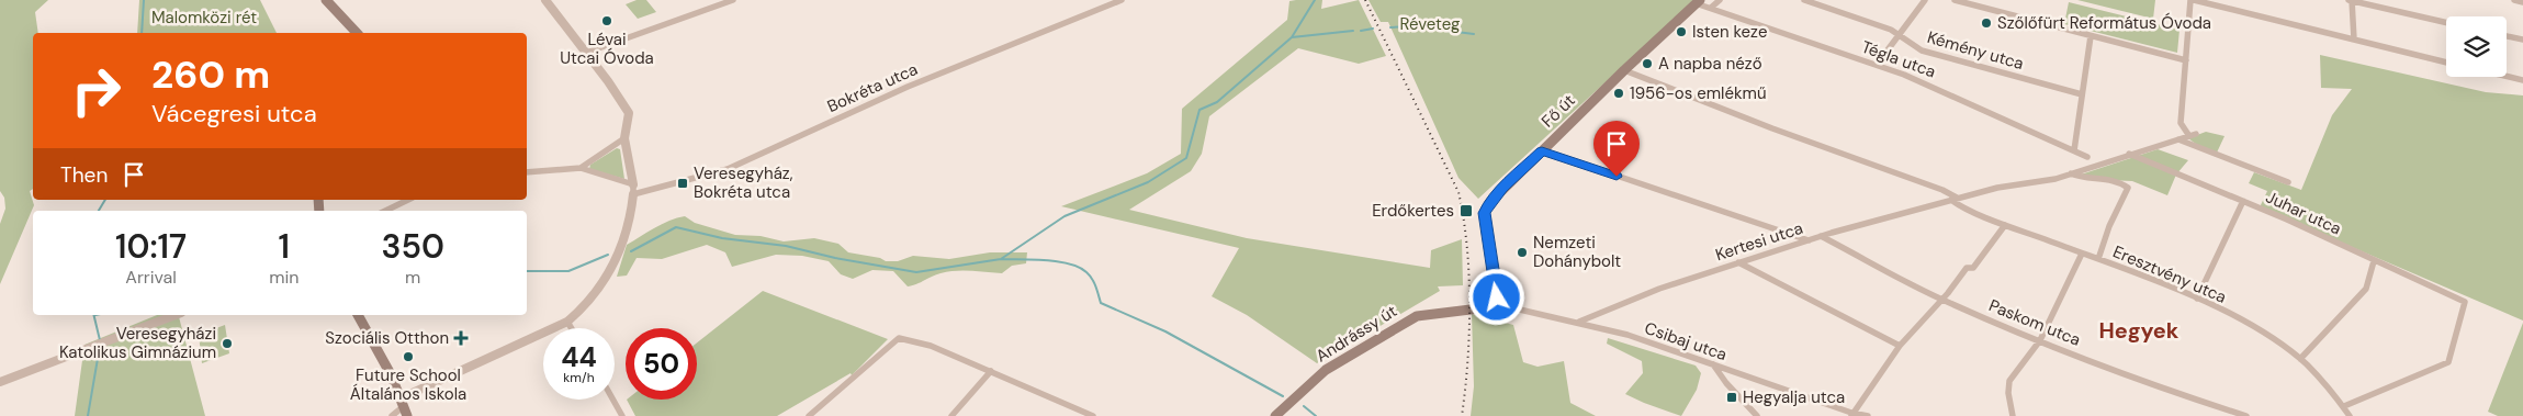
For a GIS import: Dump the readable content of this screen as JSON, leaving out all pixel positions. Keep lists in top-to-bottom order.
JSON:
{
  "streets": {
    "main road": ["Fő út", "Andrássy út"],
    "street": [
      "Kémény utca",
      "Tégla utca",
      "Bokréta utca",
      "Juhar utca",
      "Kertesi utca",
      "Eresztvény utca",
      "Paskom utca",
      "Csibaj utca"
    ]
  },
  "crossings": [
    ["Tégla utca", "Fő út"],
    ["Fő út", "Andrássy út"],
    ["Fő út", "Csibaj utca"],
    ["Juhar utca", "Kertesi utca"],
    ["Juhar utca", "Eresztvény utca"],
    ["Kertesi utca", "Eresztvény utca"],
    ["Kertesi utca", "Paskom utca"],
    ["Kertesi utca", "Csibaj utca"],
    ["Andrássy út", "Csibaj utca"]
  ],
  "districts": ["Hegyek"],
  "parks": ["Malomközi rét", "Réveteg"],
  "places": {
    "other": [
      "Lévai Utcai Óvoda",
      "Szőlőfürt Református Óvoda",
      "Isten keze",
      "A napba néző",
      "1956-os emlékmű",
      "Nemzeti Dohánybolt",
      "Veresegyházi Katolikus Gimnázium",
      "Future School Általános Iskola"
    ],
    "transit": ["Veresegyház, Bokréta utca", "Erdőkertes", "Hegyalja utca"],
    "health": ["Szociális Otthon"]
  },
  "page": {
    "turn": ["260 m", "Vácegresi utca"],
    "then": "Then",
    "eta": [
      "10:17",
      "Arrival",
      "1",
      "min",
      "350",
      "m"
    ],
    "speed": "44 km/h",
    "limit": "50"
  }
}
